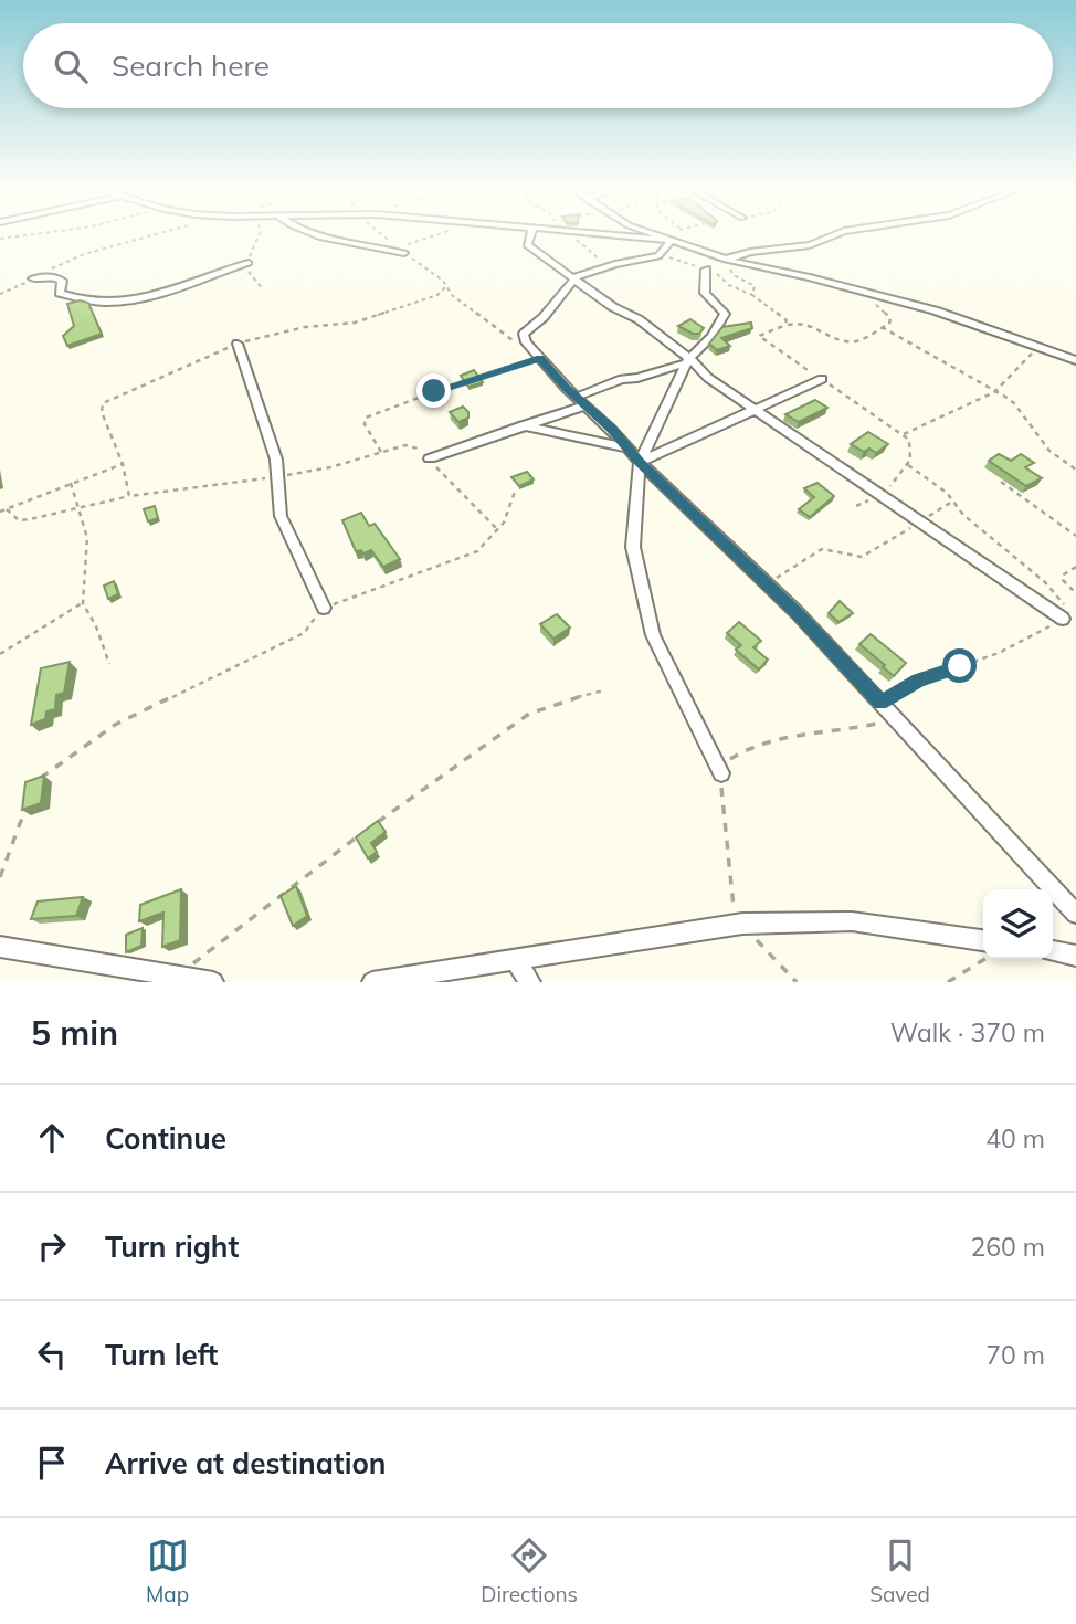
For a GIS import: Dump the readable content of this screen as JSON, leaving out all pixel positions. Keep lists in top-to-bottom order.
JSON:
{
  "page": {
    "search": "Search here",
    "heading": ["5 min", "Walk · 370 m"],
    "list": [
      ["Continue", "40 m"],
      ["Turn right", "260 m"],
      ["Turn left", "70 m"],
      "Arrive at destination"
    ],
    "nav": ["Map", "Directions", "Saved"]
  }
}
